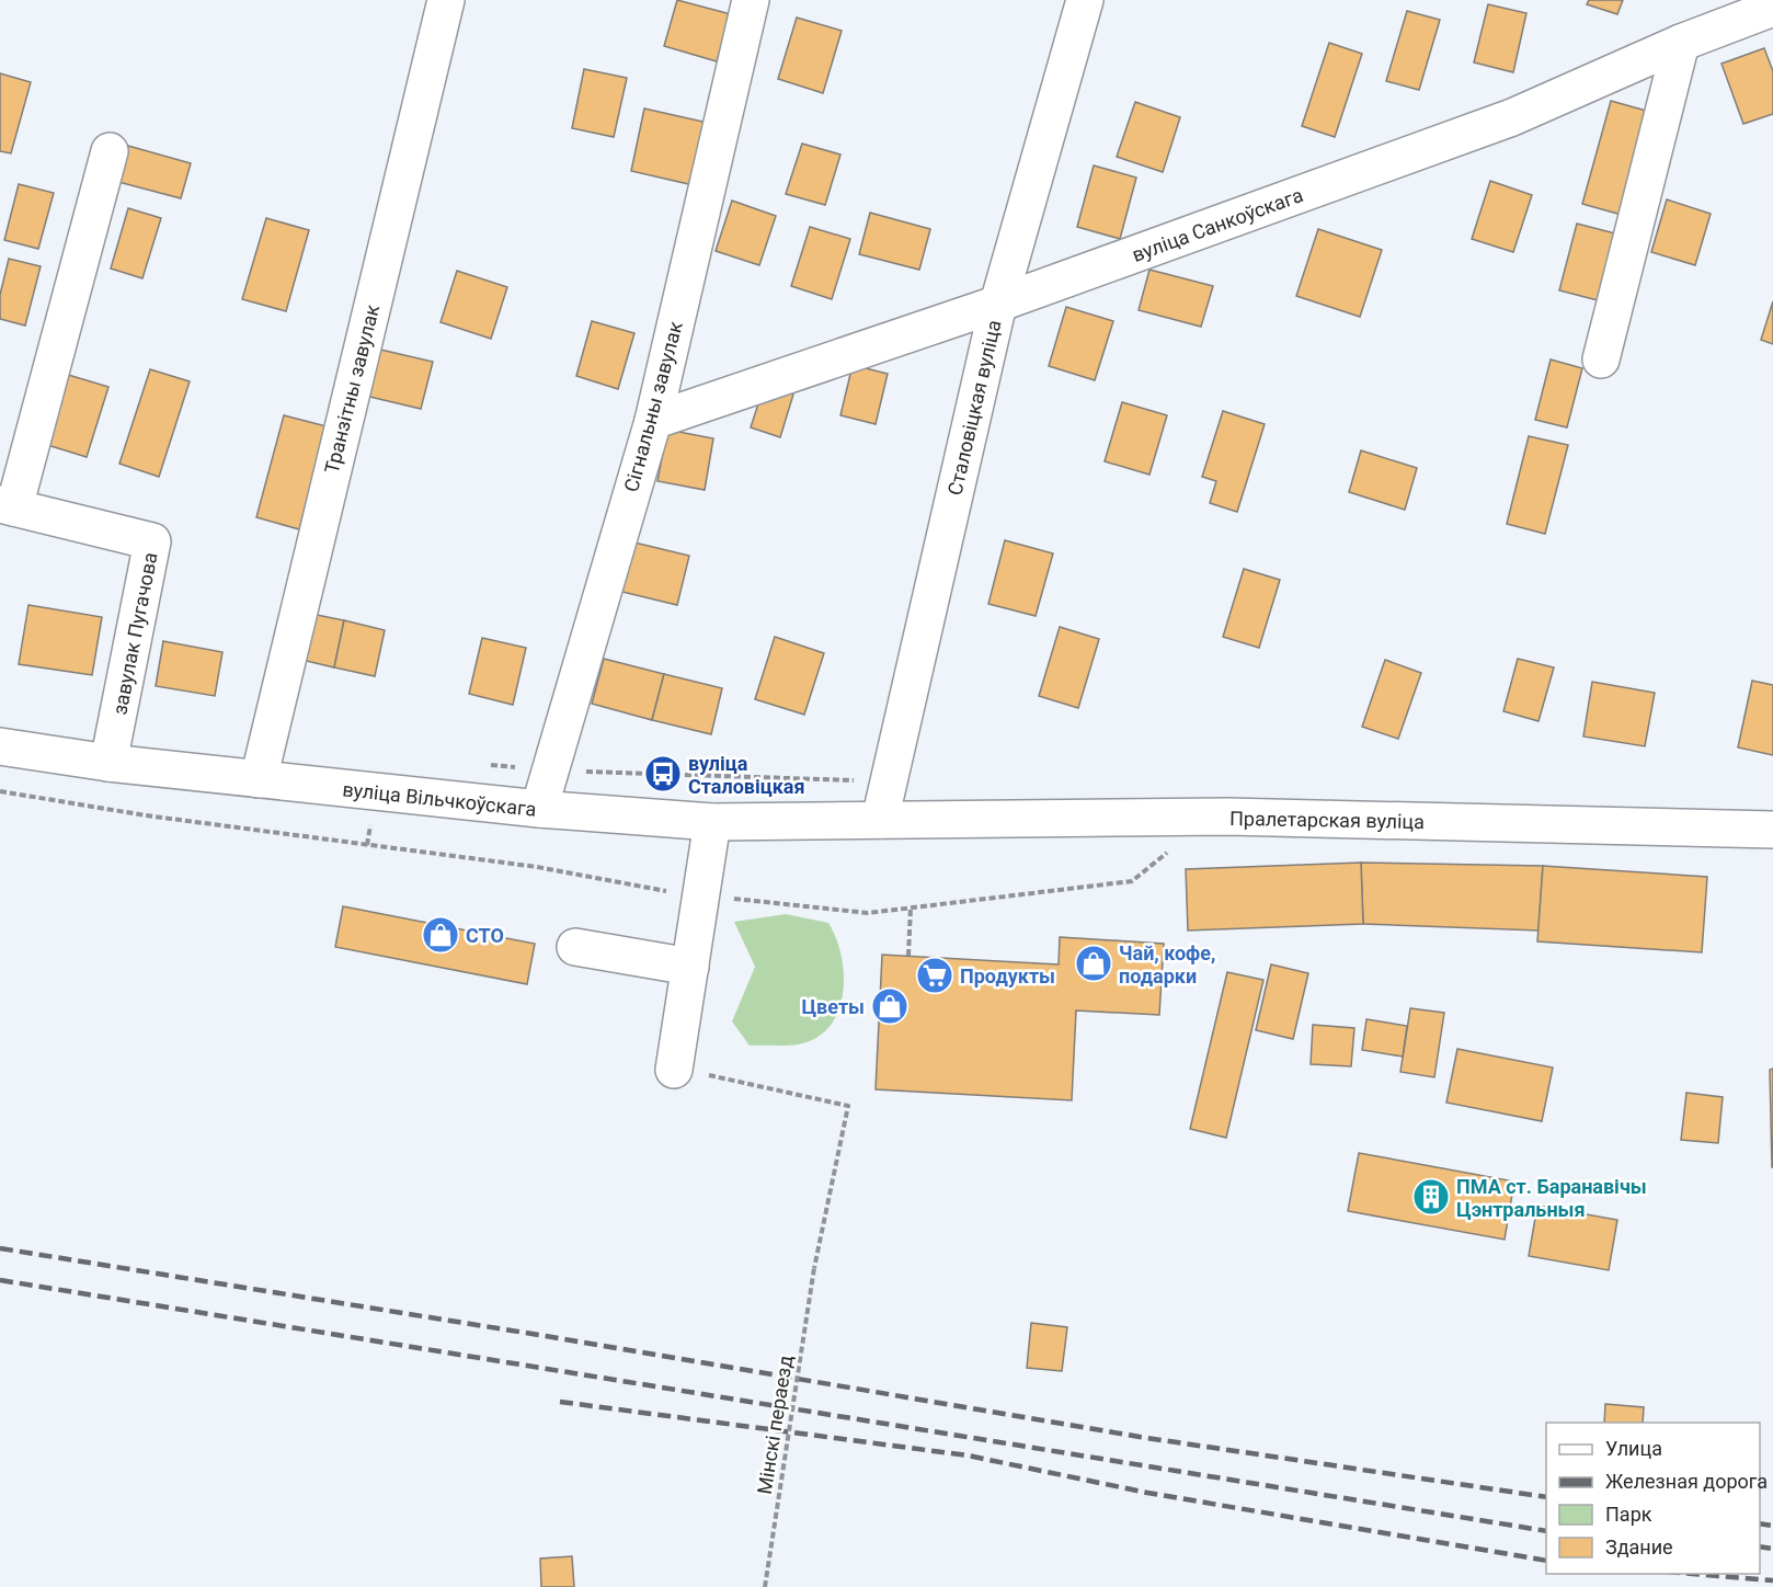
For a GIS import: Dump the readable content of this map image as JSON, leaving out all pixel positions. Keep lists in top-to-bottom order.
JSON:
{
  "streets": {
    "street": [
      "вуліца Санкоўскага",
      "Транзітны завулак",
      "Сігнальны завулак",
      "Сталовіцкая вуліца",
      "завулак Пугачова",
      "вуліца Вільчкоўскага",
      "Пралетарская вуліца"
    ],
    "path": ["Мінскі пераезд"]
  },
  "crossings": [
    ["вуліца Санкоўскага", "Сігнальны завулак"],
    ["вуліца Санкоўскага", "Сталовіцкая вуліца"],
    ["Транзітны завулак", "вуліца Вільчкоўскага"],
    ["Сігнальны завулак", "вуліца Вільчкоўскага"],
    ["Сталовіцкая вуліца", "вуліца Вільчкоўскага"],
    ["Сталовіцкая вуліца", "Пралетарская вуліца"],
    ["завулак Пугачова", "вуліца Вільчкоўскага"],
    ["вуліца Вільчкоўскага", "Пралетарская вуліца"]
  ],
  "places": {
    "bus stop": ["вуліца Сталовіцкая"],
    "shop": ["СТО", "Чай, кофе, подарки", "Цветы"],
    "supermarket": ["Продукты"],
    "building": ["ПМА ст. Баранавічы Цэнтральныя"]
  },
  "legend": [
    "Улица",
    "Железная дорога",
    "Парк",
    "Здание"
  ]
}
